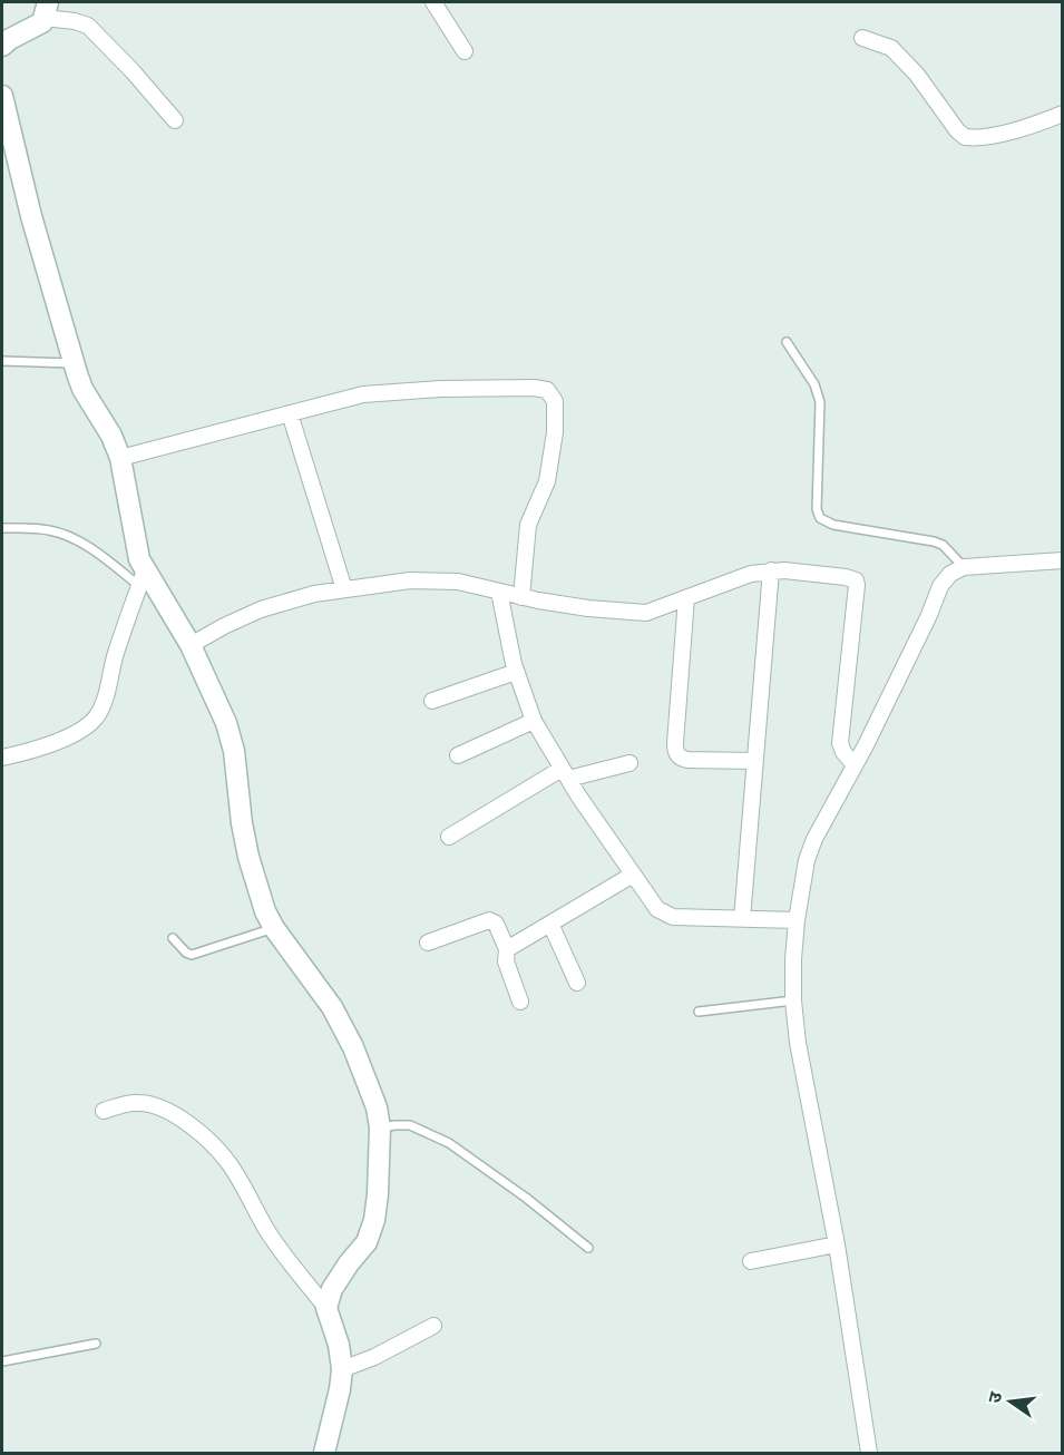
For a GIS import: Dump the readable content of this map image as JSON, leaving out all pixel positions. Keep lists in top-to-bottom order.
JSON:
{
  "north": "left"
}
